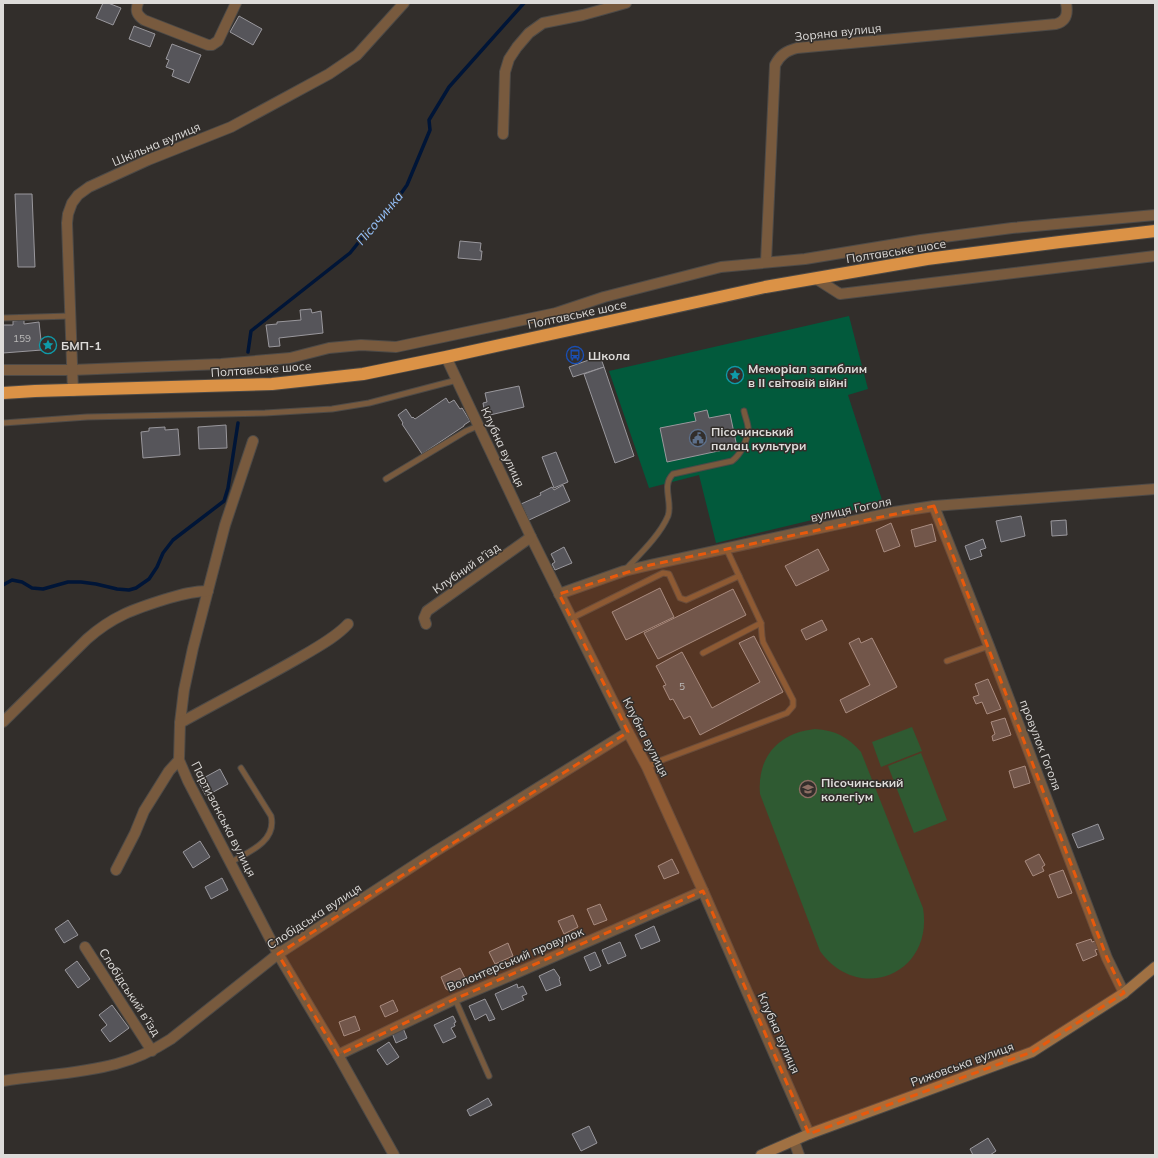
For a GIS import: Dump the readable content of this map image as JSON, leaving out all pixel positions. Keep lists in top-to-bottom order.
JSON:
{
  "streets": {
    "highway": ["Полтавське шосе"],
    "street": [
      "Зоряна вулиця",
      "Шкільна вулиця",
      "Клубна вулиця",
      "вулиця Гоголя",
      "Клубний в’їзд",
      "провулок Гоголя",
      "Партизанська вулиця",
      "Слобідська вулиця",
      "Волонтерський провулок",
      "Слобідський в’їзд",
      "Рижовська вулиця"
    ]
  },
  "crossings": [
    ["Шкільна вулиця", "Полтавське шосе"],
    ["Полтавське шосе", "Клубна вулиця"],
    ["Клубна вулиця", "вулиця Гоголя"],
    ["Клубна вулиця", "Клубний в’їзд"],
    ["Клубна вулиця", "Слобідська вулиця"],
    ["Клубна вулиця", "Волонтерський провулок"],
    ["Клубна вулиця", "Рижовська вулиця"],
    ["вулиця Гоголя", "провулок Гоголя"],
    ["провулок Гоголя", "Рижовська вулиця"],
    ["Партизанська вулиця", "Слобідська вулиця"],
    ["Партизанська вулиця", "Волонтерський провулок"],
    ["Слобідська вулиця", "Слобідський в’їзд"]
  ],
  "water": ["Пісочинка"],
  "places": {
    "place": ["БМП-1", "Меморіал загиблим в II світовій війні"],
    "bus stop": ["Школа"],
    "public building": ["Пісочинський палац культури"],
    "school or university": ["Пісочинський колегіум"]
  },
  "house_numbers": ["159", "5"]
}
